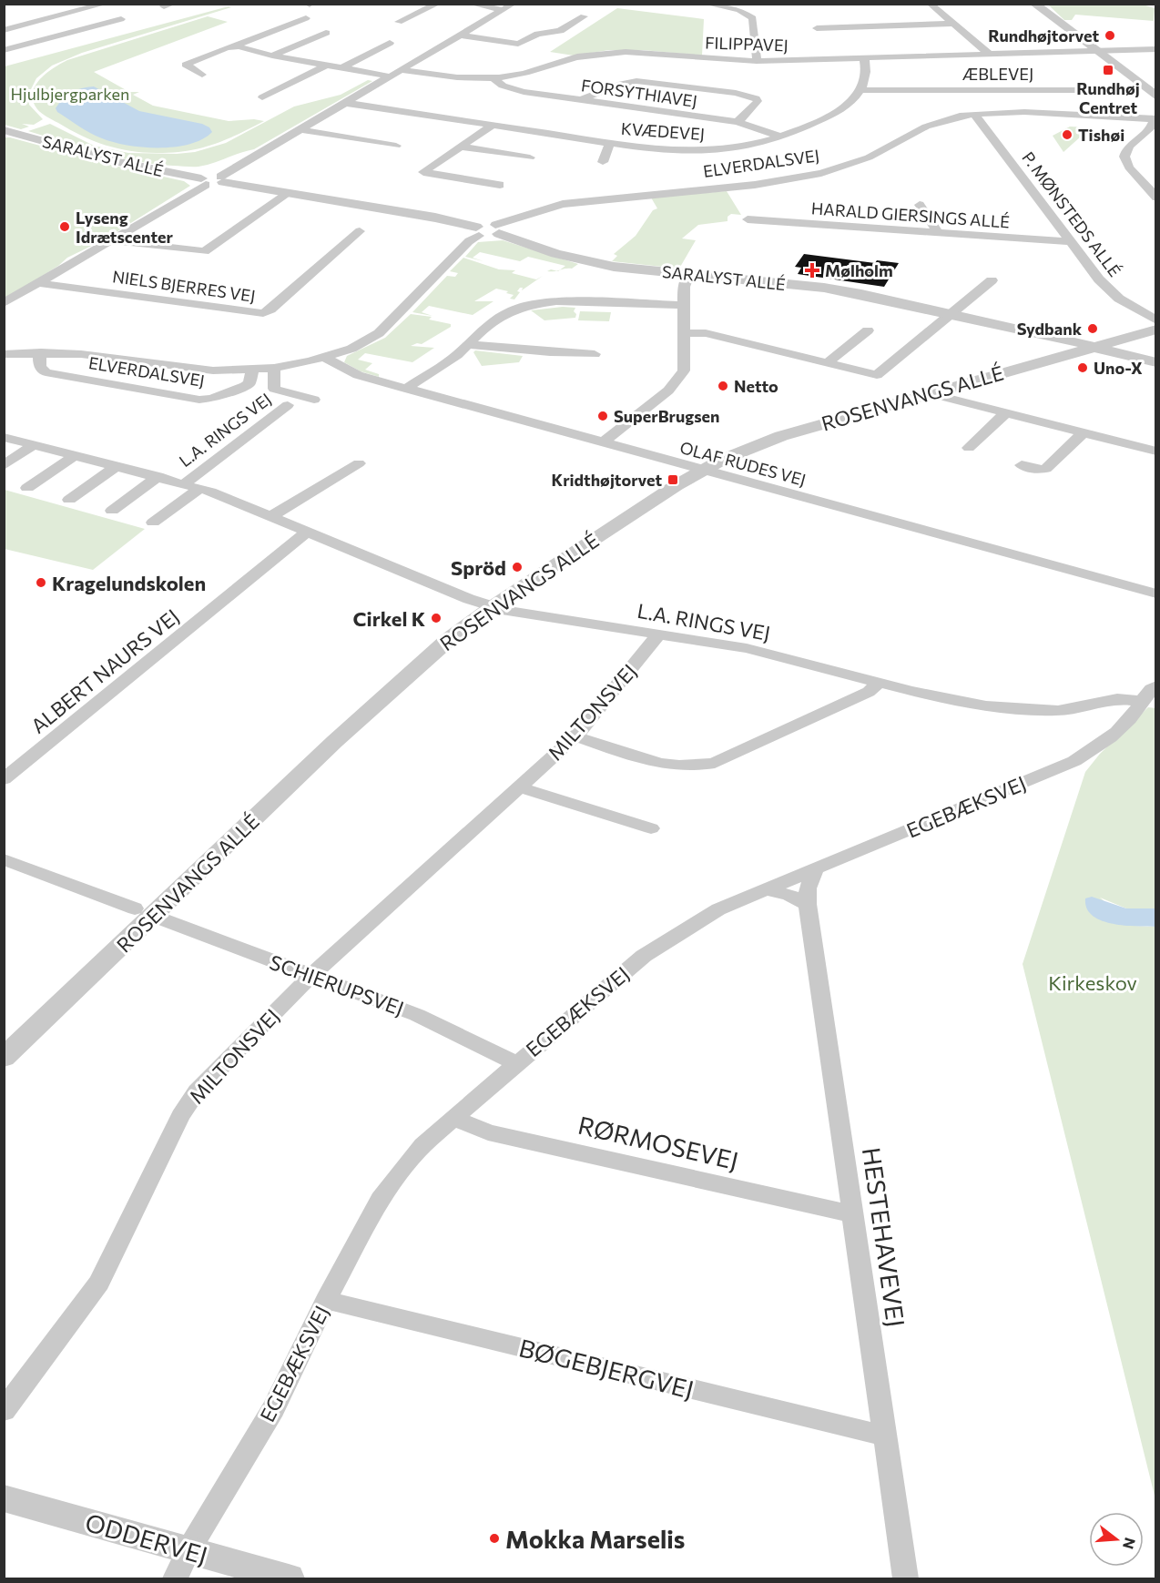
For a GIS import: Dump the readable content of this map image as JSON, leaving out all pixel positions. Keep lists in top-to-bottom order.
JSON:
{
  "streets": {
    "street": [
      "FILIPPAVEJ",
      "ÆBLEVEJ",
      "FORSYTHIAVEJ",
      "KVÆDEVEJ",
      "SARALYST ALLÉ",
      "ELVERDALSVEJ",
      "P. MØNSTEDS ALLÉ",
      "HARALD GIERSINGS ALLÉ",
      "NIELS BJERRES VEJ",
      "ROSENVANGS ALLÉ",
      "L.A. RINGS VEJ",
      "OLAF RUDES VEJ",
      "ALBERT NAURS VEJ",
      "MILTONSVEJ",
      "EGEBÆKSVEJ",
      "SCHIERUPSVEJ",
      "RØRMOSEVEJ",
      "HESTEHAVEVEJ",
      "BØGEBJERGVEJ",
      "ODDERVEJ"
    ]
  },
  "crossings": [
    ["FILIPPAVEJ", "FORSYTHIAVEJ"],
    ["ÆBLEVEJ", "KVÆDEVEJ"],
    ["FORSYTHIAVEJ", "KVÆDEVEJ"],
    ["SARALYST ALLÉ", "ELVERDALSVEJ"],
    ["SARALYST ALLÉ", "ROSENVANGS ALLÉ"],
    ["ELVERDALSVEJ", "P. MØNSTEDS ALLÉ"],
    ["ELVERDALSVEJ", "OLAF RUDES VEJ"],
    ["P. MØNSTEDS ALLÉ", "HARALD GIERSINGS ALLÉ"],
    ["ROSENVANGS ALLÉ", "L.A. RINGS VEJ"],
    ["ROSENVANGS ALLÉ", "OLAF RUDES VEJ"],
    ["ROSENVANGS ALLÉ", "SCHIERUPSVEJ"],
    ["L.A. RINGS VEJ", "ALBERT NAURS VEJ"],
    ["L.A. RINGS VEJ", "MILTONSVEJ"],
    ["L.A. RINGS VEJ", "EGEBÆKSVEJ"],
    ["MILTONSVEJ", "SCHIERUPSVEJ"],
    ["EGEBÆKSVEJ", "SCHIERUPSVEJ"],
    ["EGEBÆKSVEJ", "RØRMOSEVEJ"],
    ["EGEBÆKSVEJ", "HESTEHAVEVEJ"],
    ["EGEBÆKSVEJ", "BØGEBJERGVEJ"],
    ["EGEBÆKSVEJ", "ODDERVEJ"],
    ["RØRMOSEVEJ", "HESTEHAVEVEJ"],
    ["HESTEHAVEVEJ", "BØGEBJERGVEJ"]
  ],
  "parks": ["Hjulbjergparken", "Kirkeskov"],
  "places": {
    "other": [
      "Rundhøjtorvet",
      "Tishøi",
      "Lyseng Idrætscenter",
      "Sydbank",
      "Uno-X",
      "Netto",
      "SuperBrugsen",
      "Spröd",
      "Kragelundskolen",
      "Cirkel K",
      "Mokka Marselis"
    ],
    "transit": ["Rundhøj Centret", "Kridthøjtorvet"],
    "health": ["Mølholm"]
  },
  "north": "right"
}
